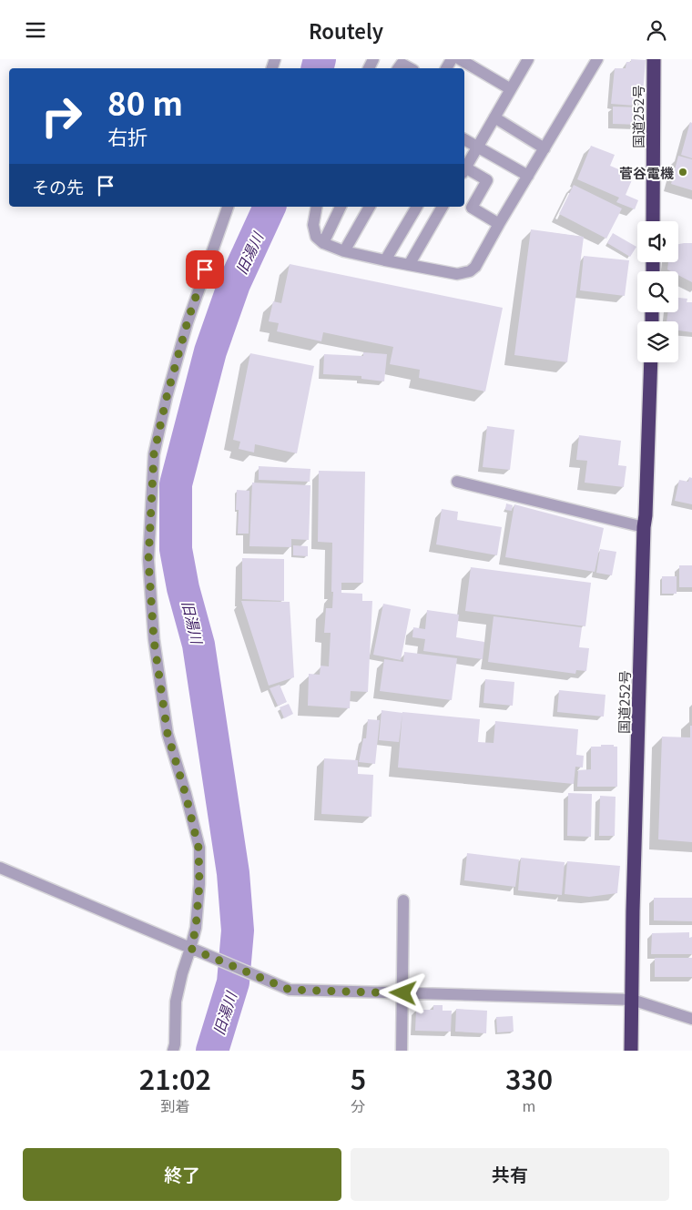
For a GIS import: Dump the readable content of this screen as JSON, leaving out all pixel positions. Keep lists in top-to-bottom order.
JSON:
{
  "streets": {
    "highway": ["国道252号"]
  },
  "water": ["旧湯川"],
  "places": ["菅谷電機"],
  "page": {
    "header": "Routely",
    "turn": ["80 m", "右折"],
    "then": "その先",
    "eta": [
      "21:02",
      "到着",
      "5",
      "分",
      "330",
      "m"
    ],
    "buttons": ["終了", "共有"]
  }
}
